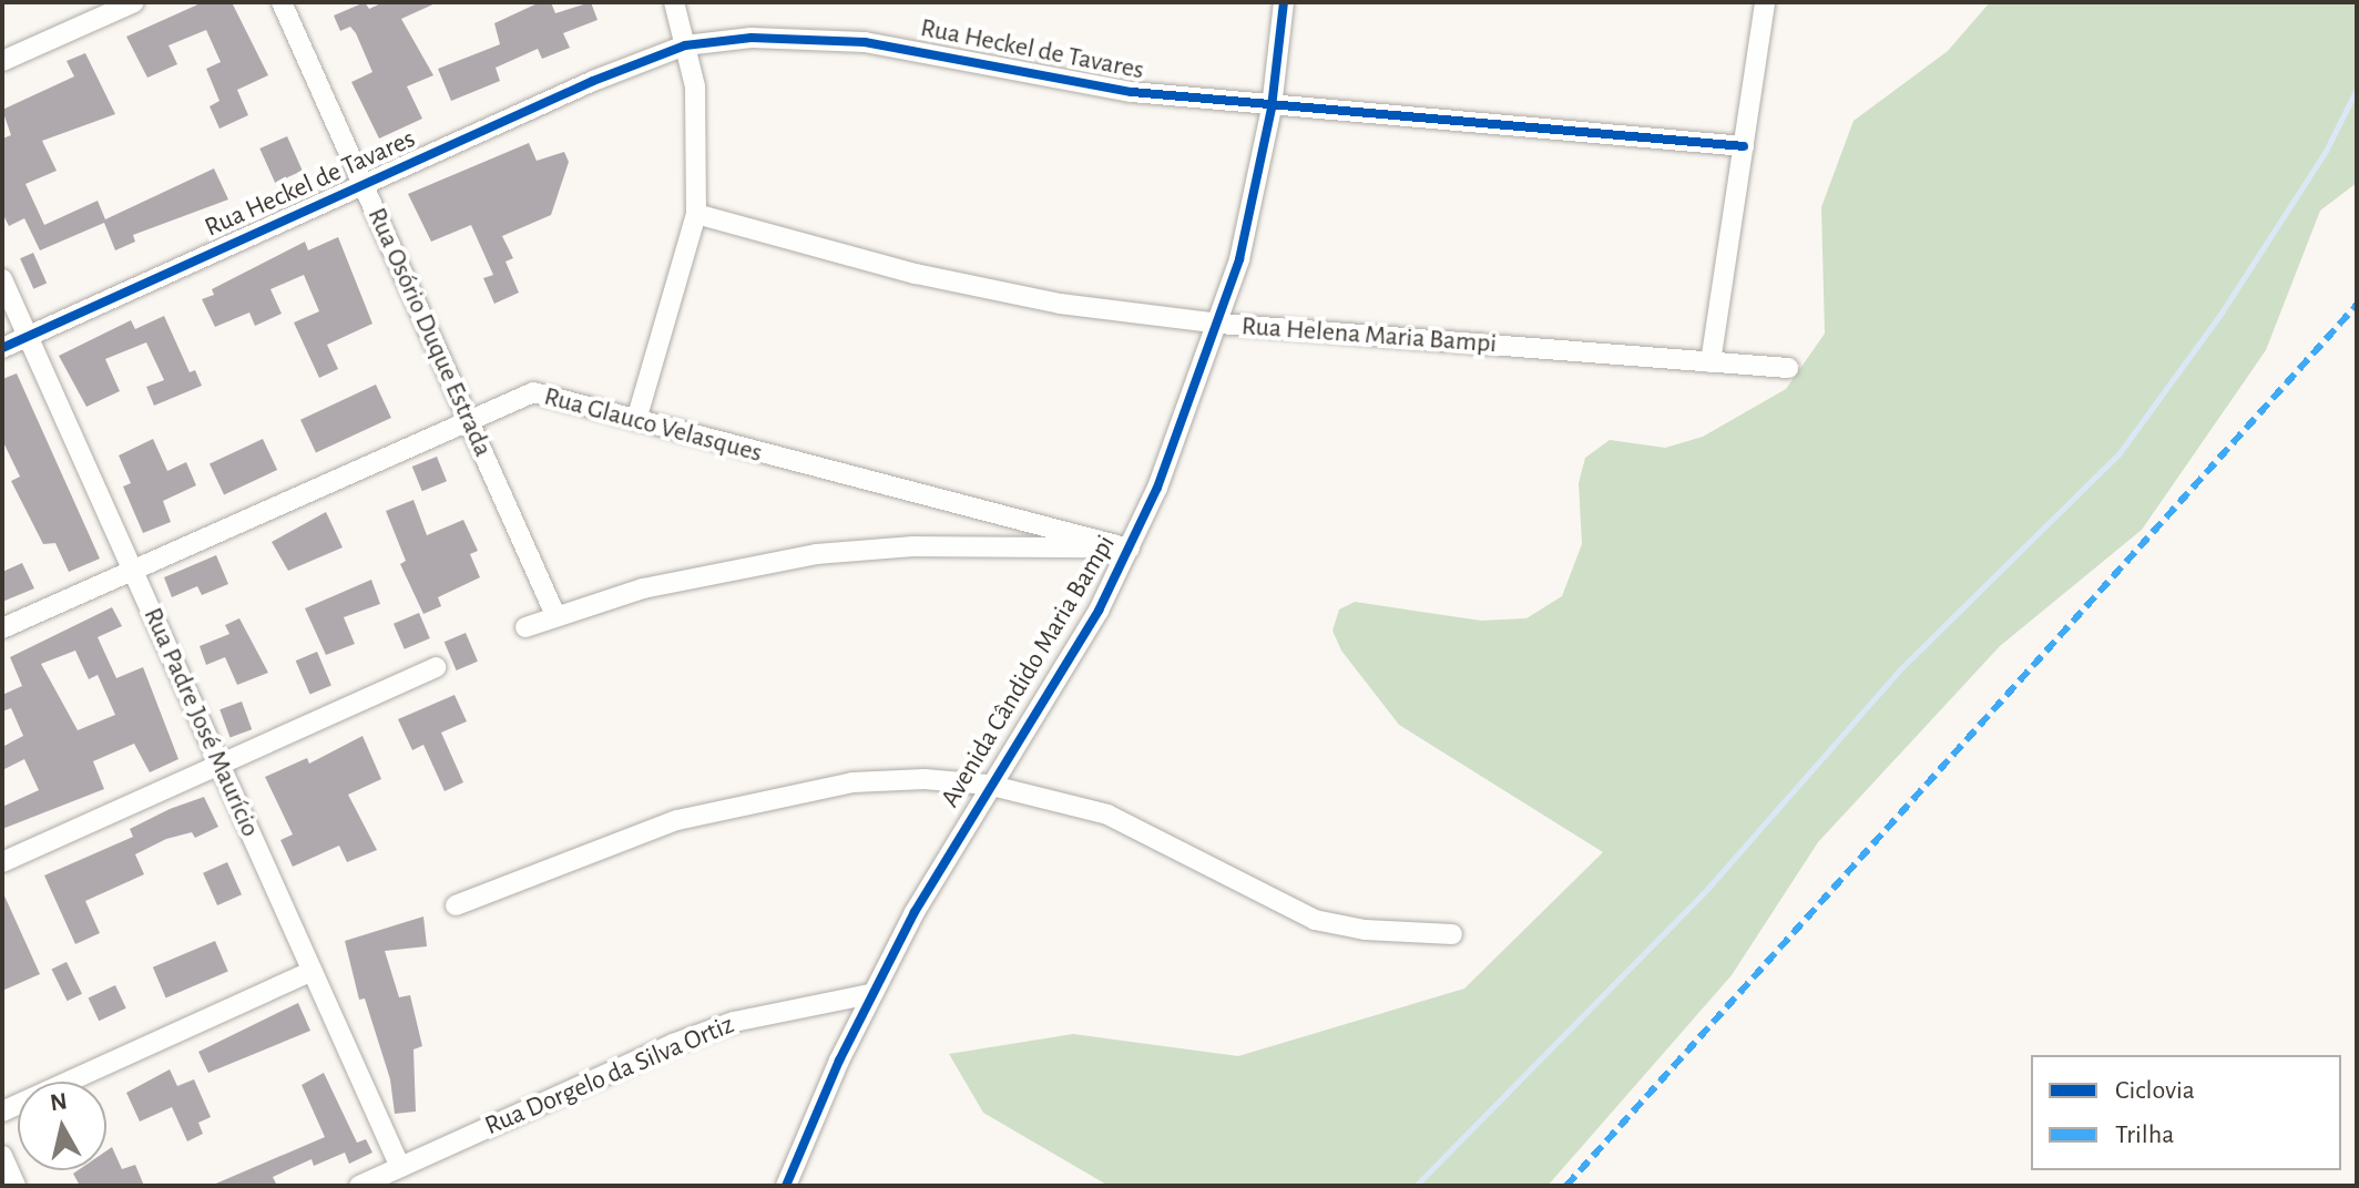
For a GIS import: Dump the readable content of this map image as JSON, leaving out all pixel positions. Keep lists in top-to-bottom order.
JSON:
{
  "streets": {
    "street": [
      "Rua Heckel de Tavares",
      "Rua Osório Duque Estrada",
      "Rua Helena Maria Bampi",
      "Rua Glauco Velasques",
      "Avenida Cândido Maria Bampi",
      "Rua Padre José Maurício",
      "Rua Dorgelo da Silva Ortiz"
    ]
  },
  "crossings": [
    ["Rua Heckel de Tavares", "Rua Osório Duque Estrada"],
    ["Rua Heckel de Tavares", "Avenida Cândido Maria Bampi"],
    ["Rua Heckel de Tavares", "Rua Padre José Maurício"],
    ["Rua Osório Duque Estrada", "Rua Glauco Velasques"],
    ["Rua Helena Maria Bampi", "Avenida Cândido Maria Bampi"],
    ["Rua Glauco Velasques", "Avenida Cândido Maria Bampi"],
    ["Rua Glauco Velasques", "Rua Padre José Maurício"],
    ["Avenida Cândido Maria Bampi", "Rua Dorgelo da Silva Ortiz"],
    ["Rua Padre José Maurício", "Rua Dorgelo da Silva Ortiz"]
  ],
  "legend": ["Ciclovia", "Trilha"],
  "north": "top"
}
